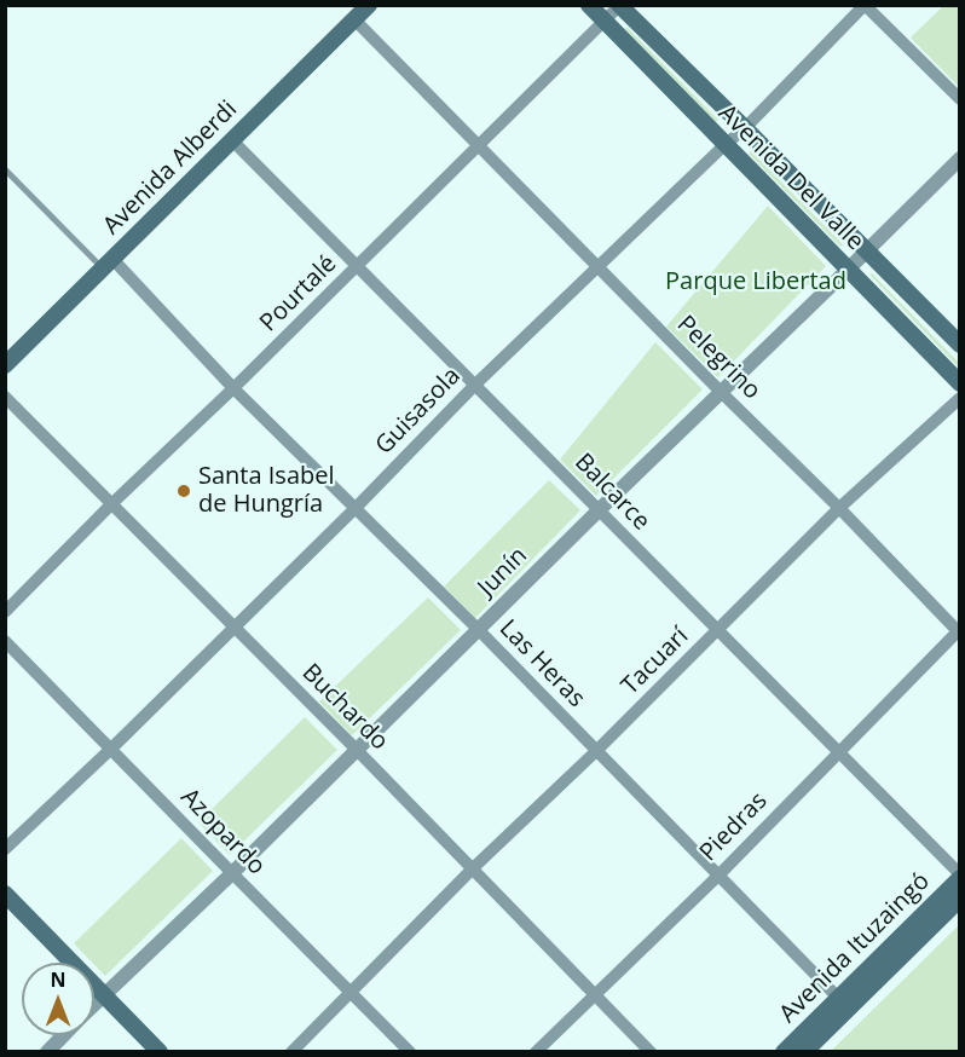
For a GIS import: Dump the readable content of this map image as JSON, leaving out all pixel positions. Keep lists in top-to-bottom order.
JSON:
{
  "streets": {
    "main road": ["Avenida Alberdi", "Avenida Del Valle", "Avenida Ituzaingó"],
    "street": [
      "Pourtalé",
      "Pelegrino",
      "Guisasola",
      "Balcarce",
      "Junín",
      "Tacuarí",
      "Las Heras",
      "Buchardo",
      "Piedras",
      "Azopardo"
    ]
  },
  "crossings": [
    ["Avenida Alberdi", "Pelegrino"],
    ["Avenida Alberdi", "Balcarce"],
    ["Avenida Alberdi", "Las Heras"],
    ["Avenida Del Valle", "Pourtalé"],
    ["Avenida Del Valle", "Guisasola"],
    ["Avenida Del Valle", "Junín"],
    ["Pourtalé", "Pelegrino"],
    ["Pourtalé", "Balcarce"],
    ["Pourtalé", "Las Heras"],
    ["Pourtalé", "Buchardo"],
    ["Pelegrino", "Guisasola"],
    ["Pelegrino", "Junín"],
    ["Pelegrino", "Tacuarí"],
    ["Pelegrino", "Piedras"],
    ["Guisasola", "Balcarce"],
    ["Guisasola", "Las Heras"],
    ["Guisasola", "Buchardo"],
    ["Guisasola", "Azopardo"],
    ["Balcarce", "Junín"],
    ["Balcarce", "Tacuarí"],
    ["Balcarce", "Piedras"],
    ["Balcarce", "Avenida Ituzaingó"],
    ["Junín", "Las Heras"],
    ["Junín", "Buchardo"],
    ["Junín", "Azopardo"],
    ["Tacuarí", "Las Heras"],
    ["Tacuarí", "Buchardo"],
    ["Tacuarí", "Azopardo"],
    ["Las Heras", "Piedras"],
    ["Las Heras", "Avenida Ituzaingó"],
    ["Buchardo", "Piedras"]
  ],
  "parks": ["Parque Libertad"],
  "places": ["Santa Isabel de Hungría"],
  "north": "top"
}
